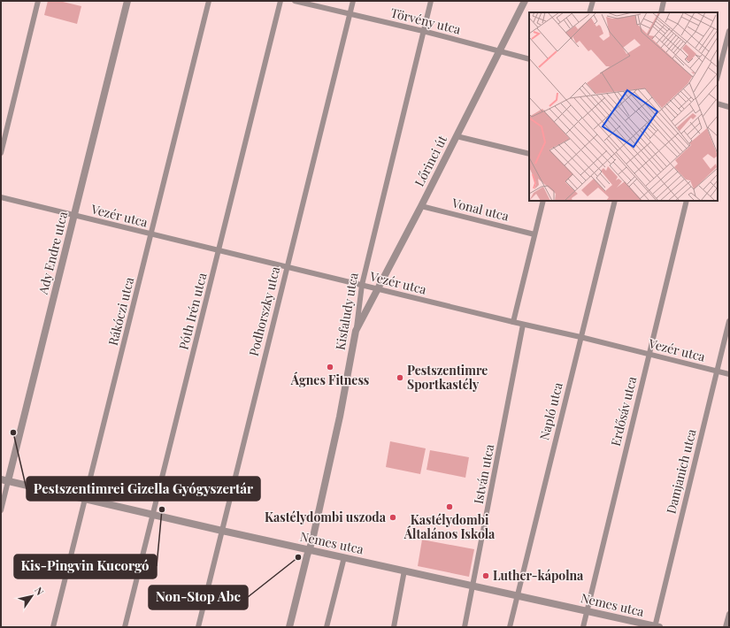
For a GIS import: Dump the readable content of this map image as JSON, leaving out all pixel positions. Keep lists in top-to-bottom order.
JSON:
{
  "streets": {
    "street": [
      "Törvény utca",
      "Lőrinci út",
      "Vonal utca",
      "Vezér utca",
      "Ady Endre utca",
      "Rákóczi utca",
      "Póth Irén utca",
      "Podhorszky utca",
      "Kisfaludy utca",
      "Napló utca",
      "Erdősáv utca",
      "Damjanich utca",
      "István utca",
      "Nemes utca"
    ]
  },
  "crossings": [
    ["Törvény utca", "Lőrinci út"],
    ["Törvény utca", "Podhorszky utca"],
    ["Törvény utca", "Kisfaludy utca"],
    ["Lőrinci út", "Vonal utca"],
    ["Lőrinci út", "Vezér utca"],
    ["Lőrinci út", "Kisfaludy utca"],
    ["Vezér utca", "Ady Endre utca"],
    ["Vezér utca", "Rákóczi utca"],
    ["Vezér utca", "Póth Irén utca"],
    ["Vezér utca", "Podhorszky utca"],
    ["Vezér utca", "Kisfaludy utca"],
    ["Vezér utca", "Napló utca"],
    ["Vezér utca", "Erdősáv utca"],
    ["Vezér utca", "Damjanich utca"],
    ["Vezér utca", "István utca"],
    ["Ady Endre utca", "Nemes utca"],
    ["Rákóczi utca", "Nemes utca"],
    ["Póth Irén utca", "Nemes utca"],
    ["Podhorszky utca", "Nemes utca"],
    ["Kisfaludy utca", "Nemes utca"],
    ["Napló utca", "Nemes utca"],
    ["Erdősáv utca", "Nemes utca"],
    ["Damjanich utca", "Nemes utca"],
    ["István utca", "Nemes utca"]
  ],
  "places": [
    "Ágnes Fitness",
    "Pestszentimre Sportkastély",
    "Pestszentimrei Gizella Gyógyszertár",
    "Kastélydombi Általános Iskola",
    "Kis-Pingvin Kucorgó",
    "Kastélydombi uszoda",
    "Non-Stop Abc",
    "Luther-kápolna"
  ],
  "north": "top right"
}
